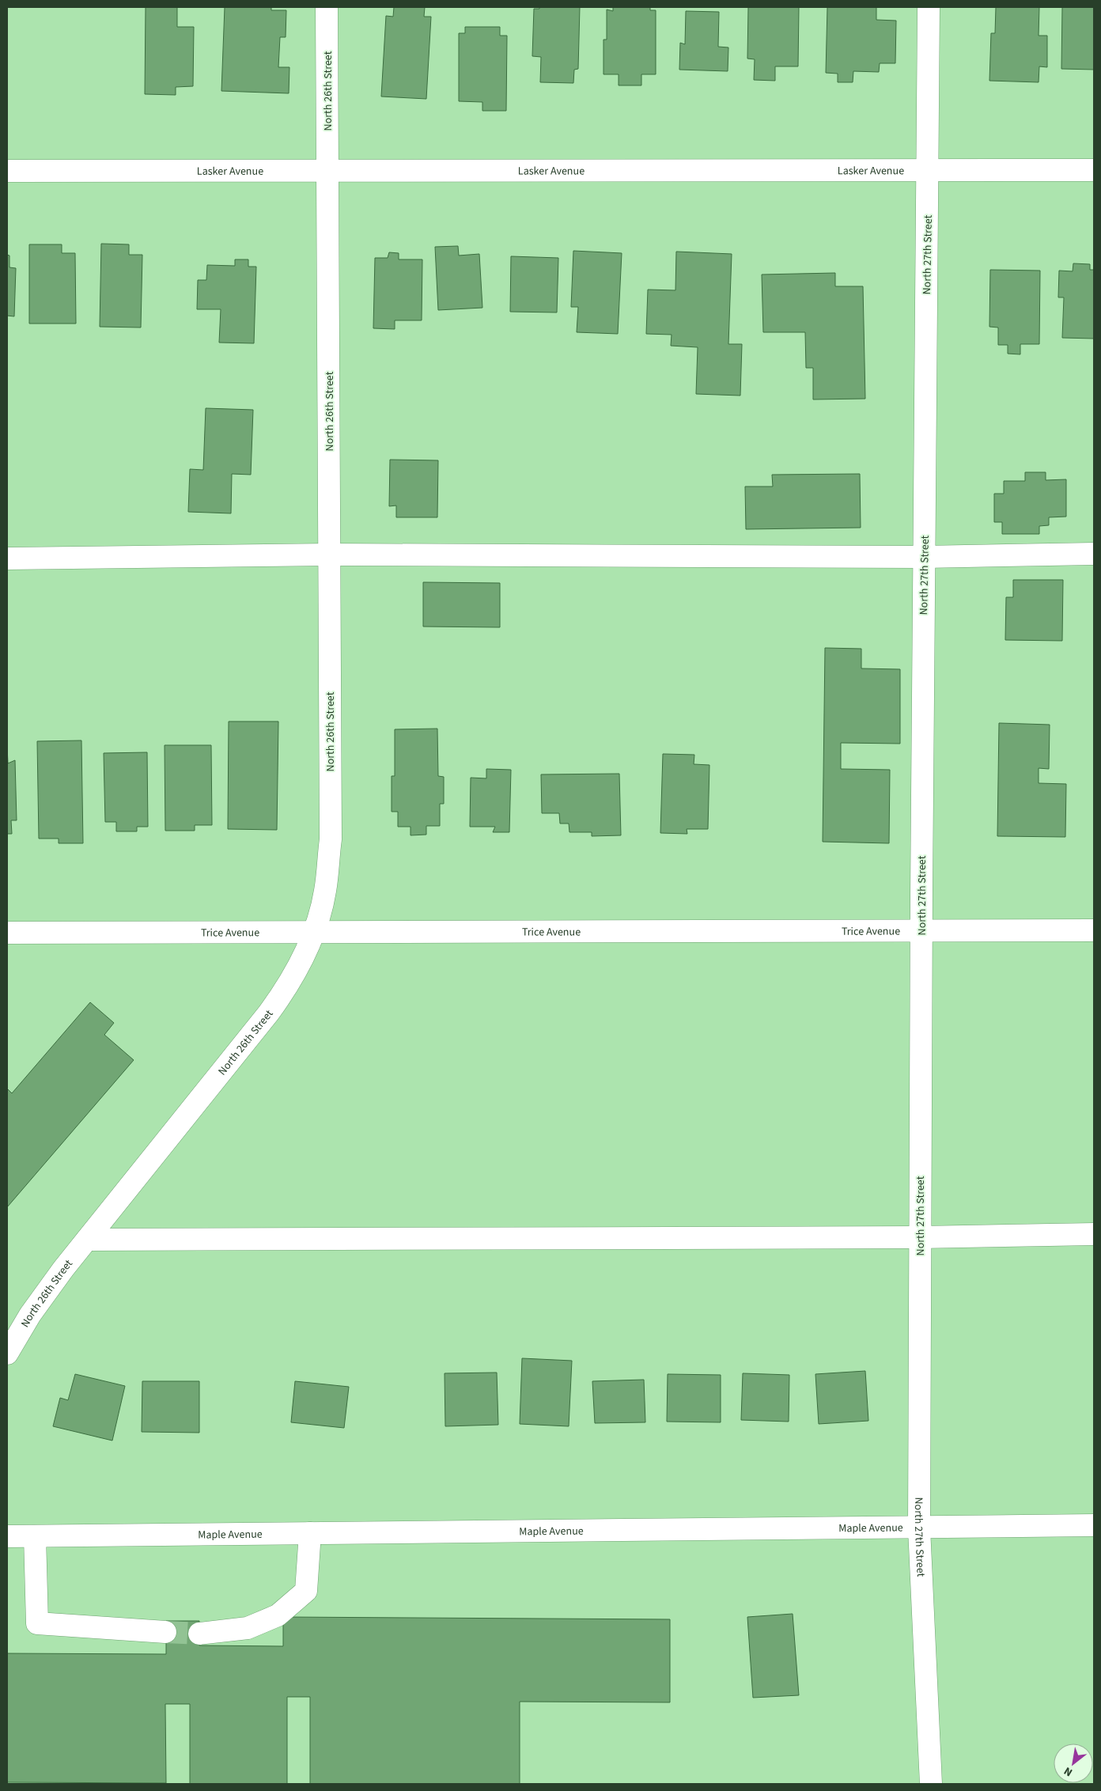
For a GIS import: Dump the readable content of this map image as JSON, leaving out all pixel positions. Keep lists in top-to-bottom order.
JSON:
{
  "streets": {
    "street": [
      "North 26th Street",
      "Lasker Avenue",
      "North 27th Street",
      "Trice Avenue",
      "Maple Avenue"
    ]
  },
  "crossings": [
    ["North 26th Street", "Lasker Avenue"],
    ["North 26th Street", "Trice Avenue"],
    ["Lasker Avenue", "North 27th Street"],
    ["North 27th Street", "Trice Avenue"],
    ["North 27th Street", "Maple Avenue"]
  ],
  "north": "bottom left"
}
